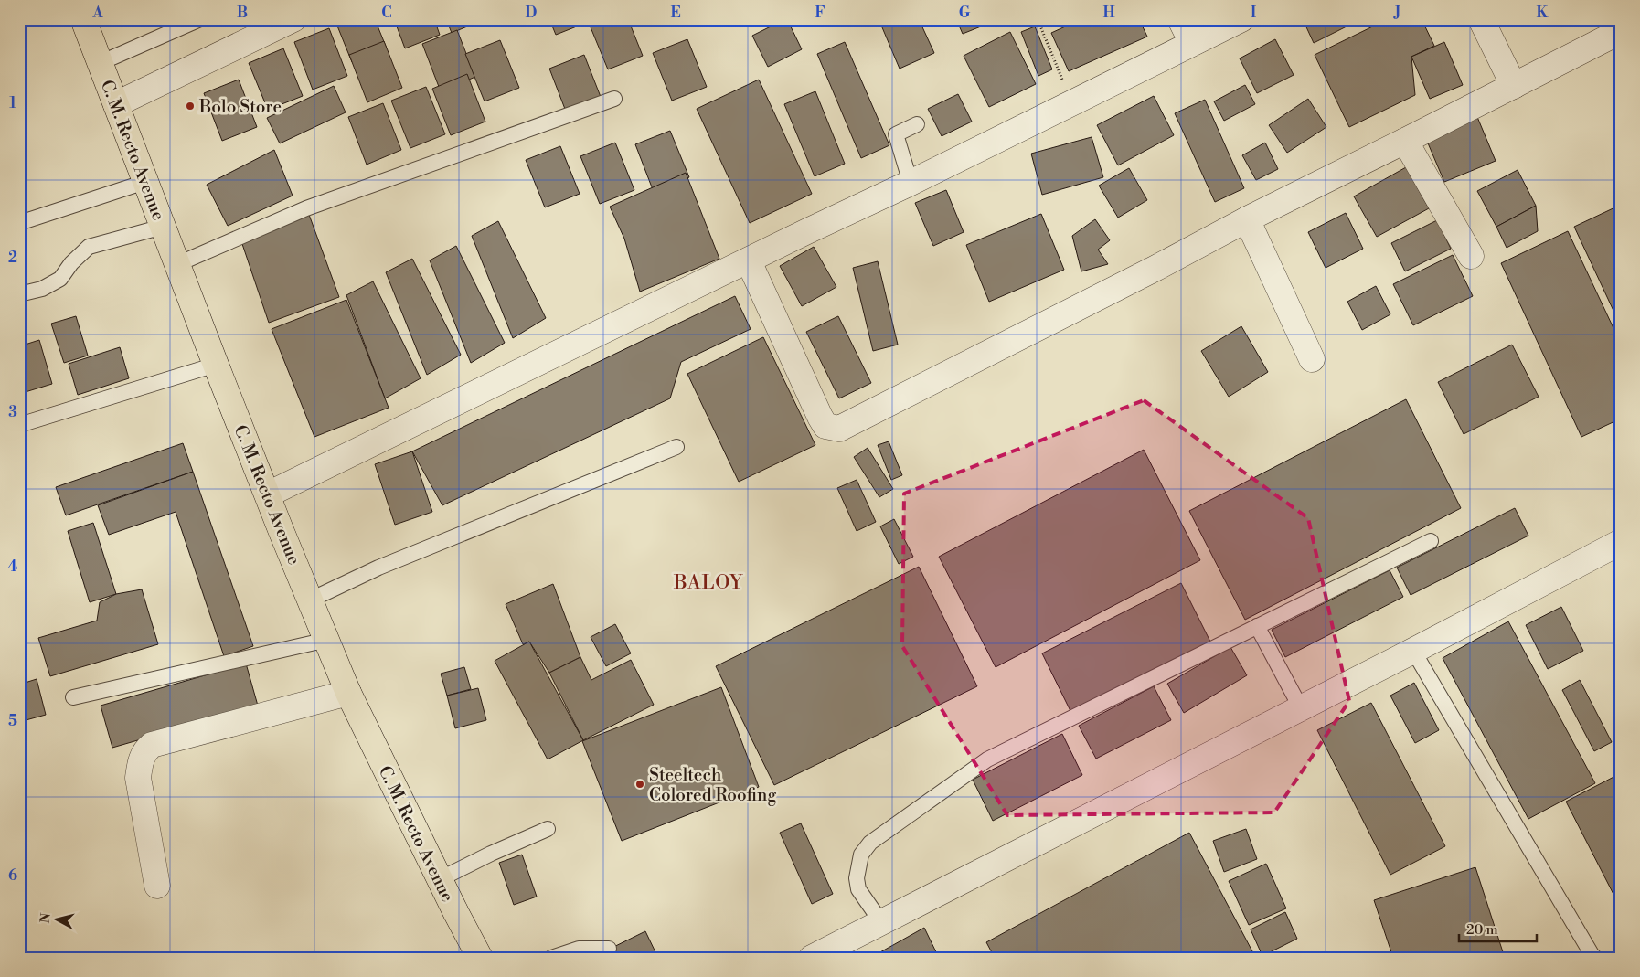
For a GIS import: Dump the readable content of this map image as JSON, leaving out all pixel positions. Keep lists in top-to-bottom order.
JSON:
{
  "streets": {
    "highway": ["C. M. Recto Avenue"]
  },
  "districts": ["BALOY"],
  "places": ["Bolo Store", "Steeltech Colored Roofing"],
  "scale_bar": "20 m",
  "north": "left",
  "grid": {
    "columns": [
      "A",
      "B",
      "C",
      "D",
      "E",
      "F",
      "G",
      "H",
      "I",
      "J",
      "K"
    ],
    "rows": [
      "1",
      "2",
      "3",
      "4",
      "5",
      "6"
    ]
  }
}
